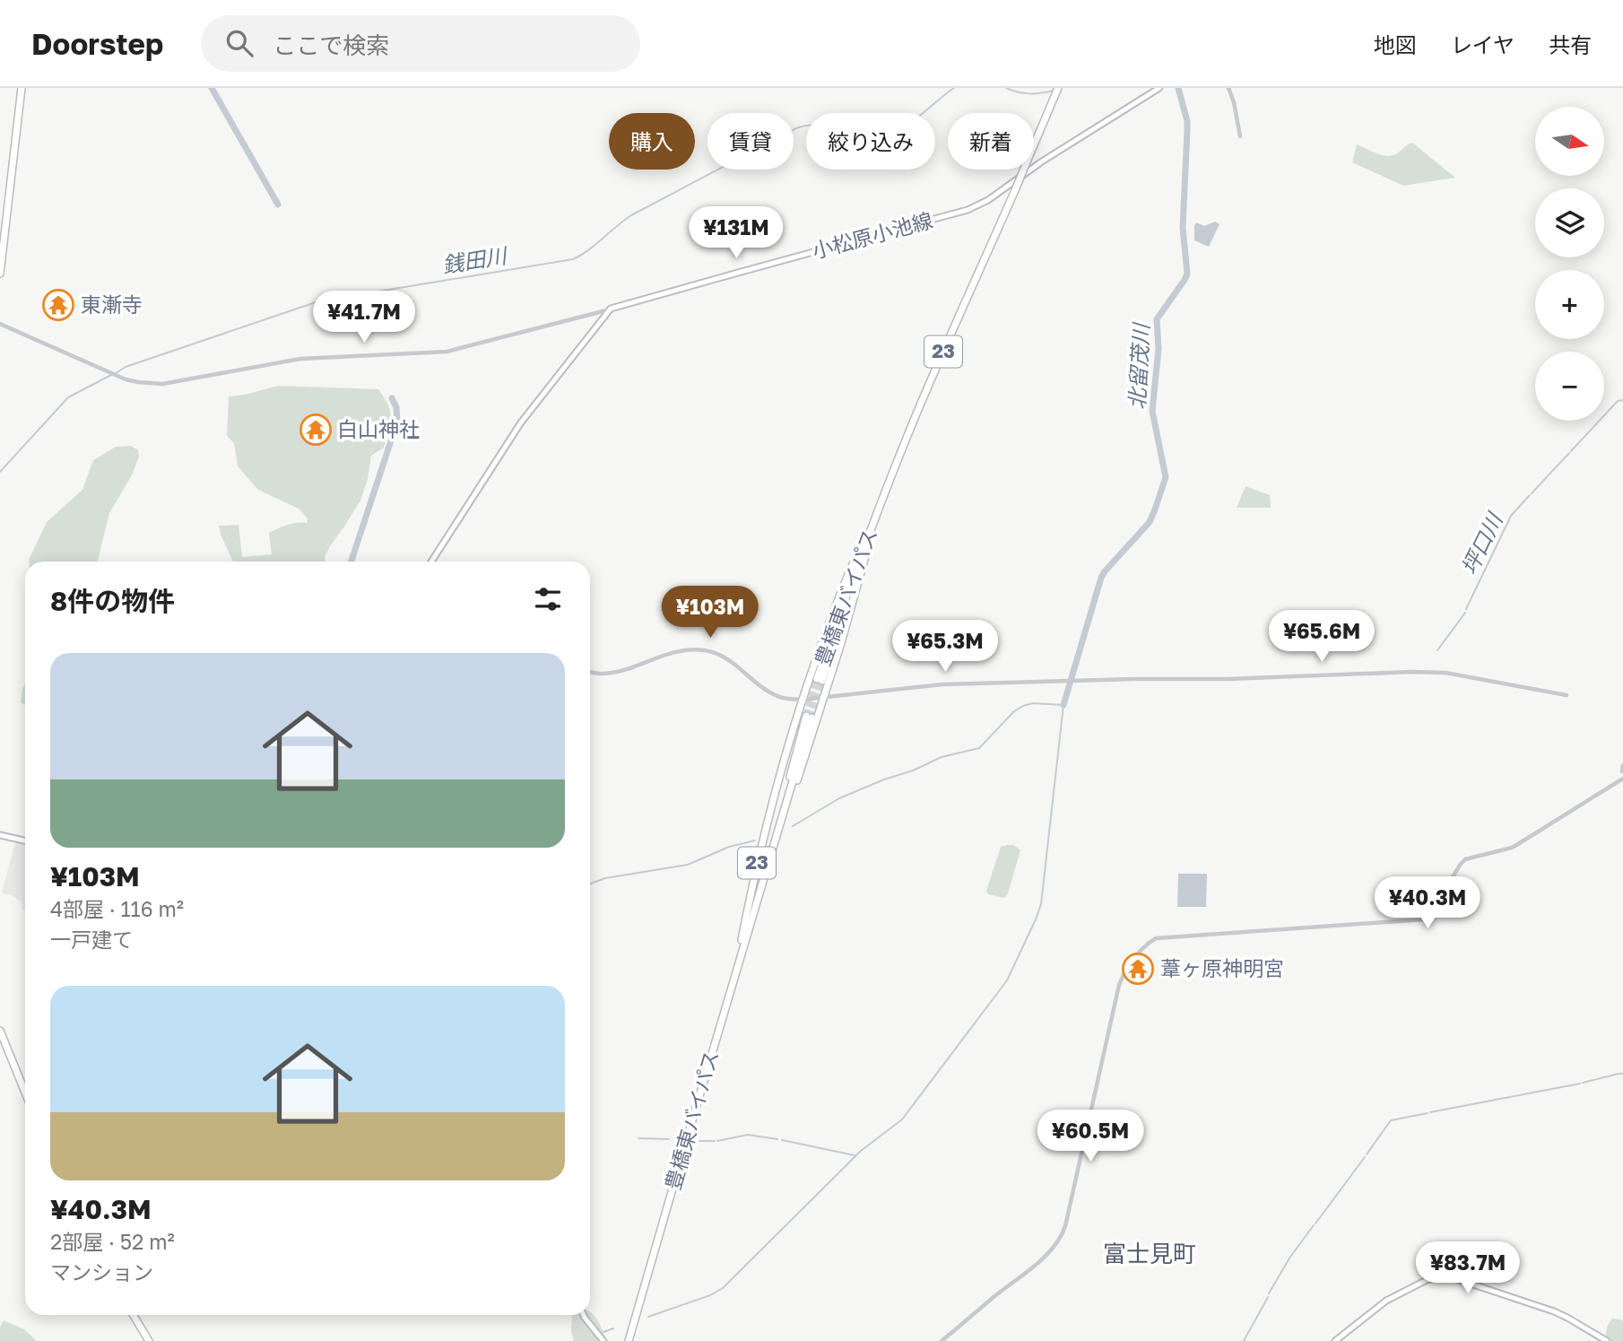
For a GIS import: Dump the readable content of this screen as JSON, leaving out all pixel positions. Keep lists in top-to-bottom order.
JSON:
{
  "streets": {
    "highway": ["23", "豊橋東バイパス"],
    "main road": ["小松原小池線"]
  },
  "crossings": [
    ["23", "豊橋東バイパス"]
  ],
  "districts": ["富士見町"],
  "water": ["銭田川", "北留茂川", "坪口川"],
  "places": {
    "temple": ["東漸寺", "白山神社", "葦ヶ原神明宮"]
  },
  "north": "right",
  "page": {
    "header": "Doorstep",
    "search": "ここで検索",
    "nav": ["地図", "レイヤ", "共有"],
    "map_buttons": ["+", "−"],
    "chip": [
      "購入",
      "賃貸",
      "絞り込み",
      "新着"
    ],
    "price": [
      "¥131M",
      "¥41.7M",
      "¥103M",
      "¥65.6M",
      "¥65.3M",
      "¥40.3M",
      "¥60.5M",
      "¥83.7M"
    ],
    "heading": "8件の物件",
    "list": [
      {
        "name": "¥103M",
        "note": "4部屋 · 116 m² · 一戸建て"
      },
      {
        "name": "¥40.3M",
        "note": "2部屋 · 52 m² · マンション"
      }
    ]
  }
}
